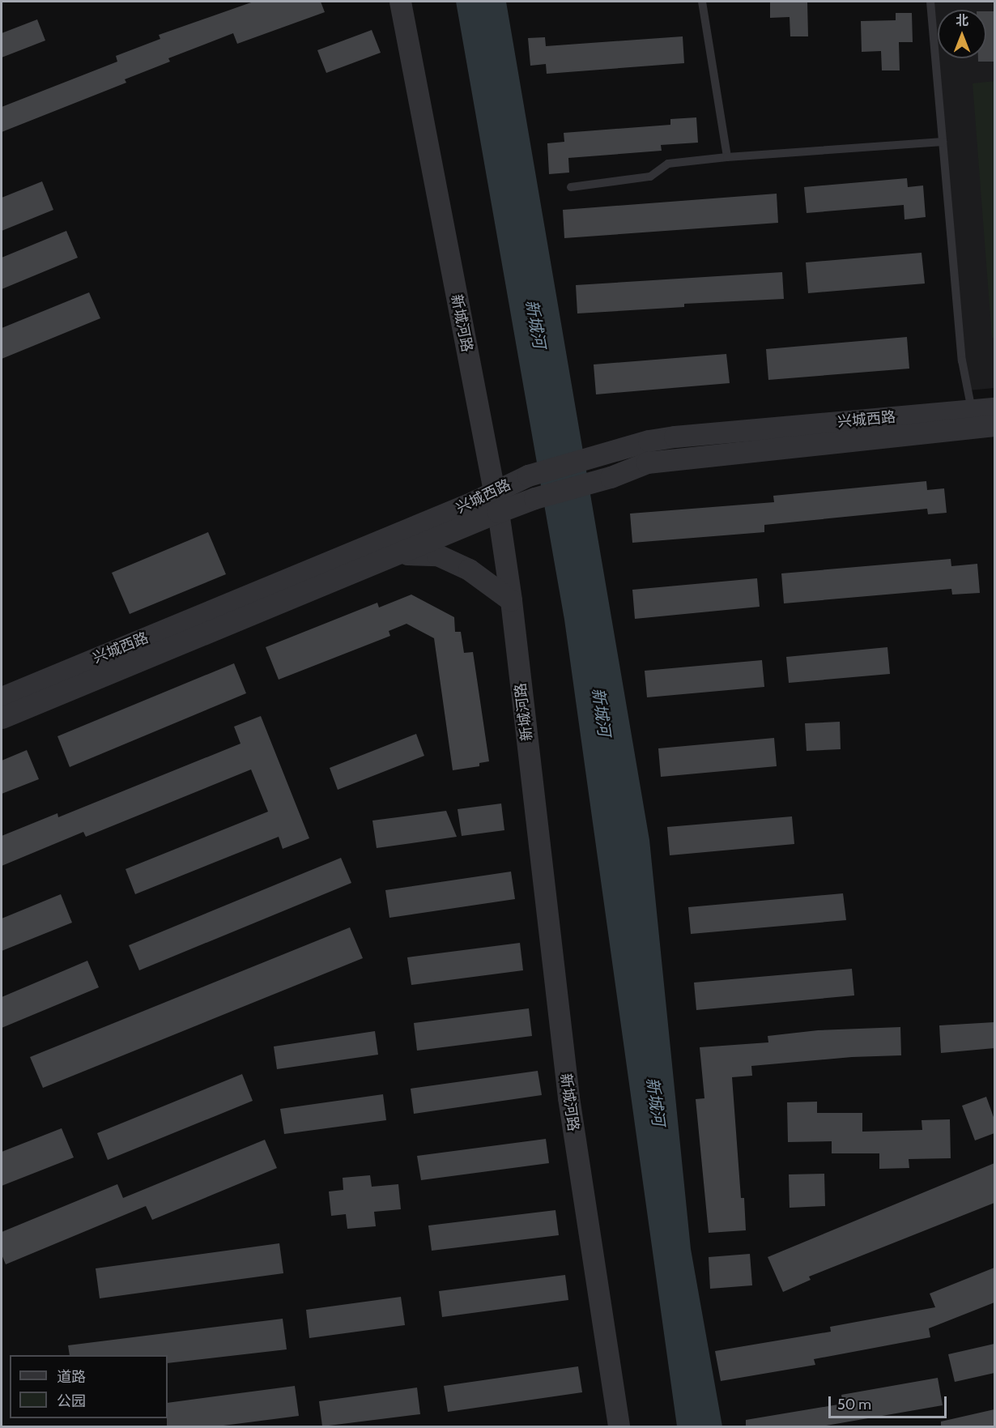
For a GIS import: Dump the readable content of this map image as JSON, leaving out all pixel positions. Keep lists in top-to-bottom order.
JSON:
{
  "streets": {
    "street": ["新城河路", "兴城西路"]
  },
  "crossings": [
    ["新城河路", "兴城西路"]
  ],
  "water": ["新城河"],
  "legend": ["道路", "公园"],
  "scale_bar": "50 m",
  "north": "top"
}
